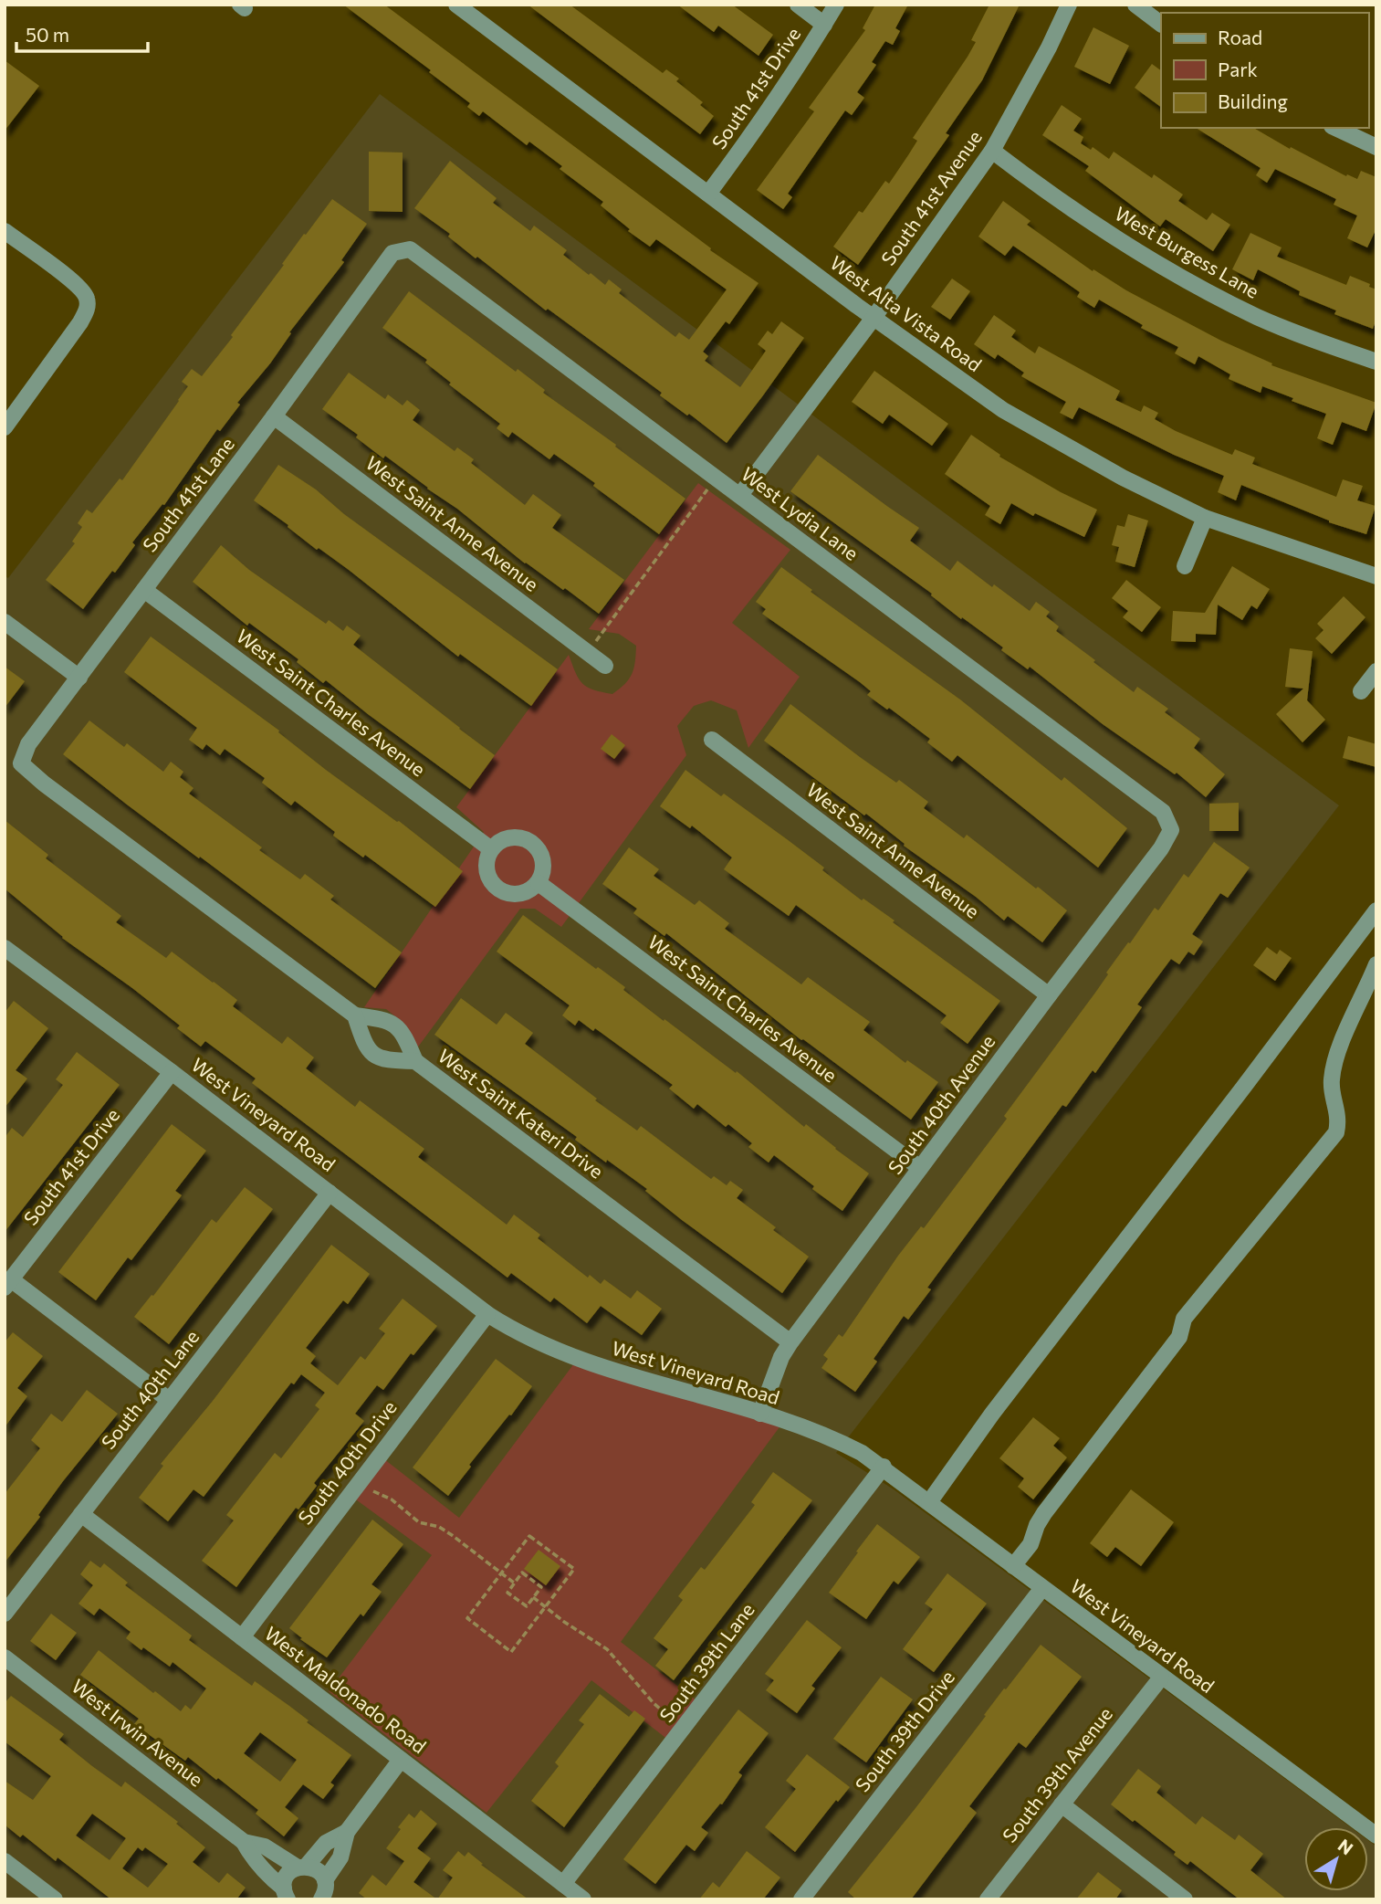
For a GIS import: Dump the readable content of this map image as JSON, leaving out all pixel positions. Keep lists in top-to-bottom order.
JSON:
{
  "streets": {
    "street": [
      "South 41st Drive",
      "South 41st Avenue",
      "West Burgess Lane",
      "West Alta Vista Road",
      "South 41st Lane",
      "West Lydia Lane",
      "West Saint Anne Avenue",
      "West Saint Charles Avenue",
      "South 40th Avenue",
      "West Saint Kateri Drive",
      "West Vineyard Road",
      "South 40th Lane",
      "South 40th Drive",
      "South 39th Lane",
      "West Maldonado Road",
      "South 39th Drive",
      "West Irwin Avenue",
      "South 39th Avenue"
    ]
  },
  "crossings": [
    ["South 41st Drive", "West Alta Vista Road"],
    ["South 41st Drive", "West Vineyard Road"],
    ["South 41st Avenue", "West Burgess Lane"],
    ["South 41st Avenue", "West Alta Vista Road"],
    ["South 41st Avenue", "West Lydia Lane"],
    ["South 41st Lane", "West Lydia Lane"],
    ["South 41st Lane", "West Saint Anne Avenue"],
    ["South 41st Lane", "West Saint Charles Avenue"],
    ["South 41st Lane", "West Saint Kateri Drive"],
    ["West Lydia Lane", "South 40th Avenue"],
    ["West Saint Anne Avenue", "South 40th Avenue"],
    ["West Saint Charles Avenue", "South 40th Avenue"],
    ["South 40th Avenue", "West Saint Kateri Drive"],
    ["South 40th Avenue", "West Vineyard Road"],
    ["West Vineyard Road", "South 40th Lane"],
    ["West Vineyard Road", "South 40th Drive"],
    ["West Vineyard Road", "South 39th Lane"],
    ["West Vineyard Road", "South 39th Drive"],
    ["West Vineyard Road", "South 39th Avenue"],
    ["South 40th Lane", "West Maldonado Road"],
    ["South 40th Drive", "West Maldonado Road"],
    ["South 39th Lane", "West Maldonado Road"]
  ],
  "legend": ["Road", "Park", "Building"],
  "scale_bar": "50 m",
  "north": "top right"
}
